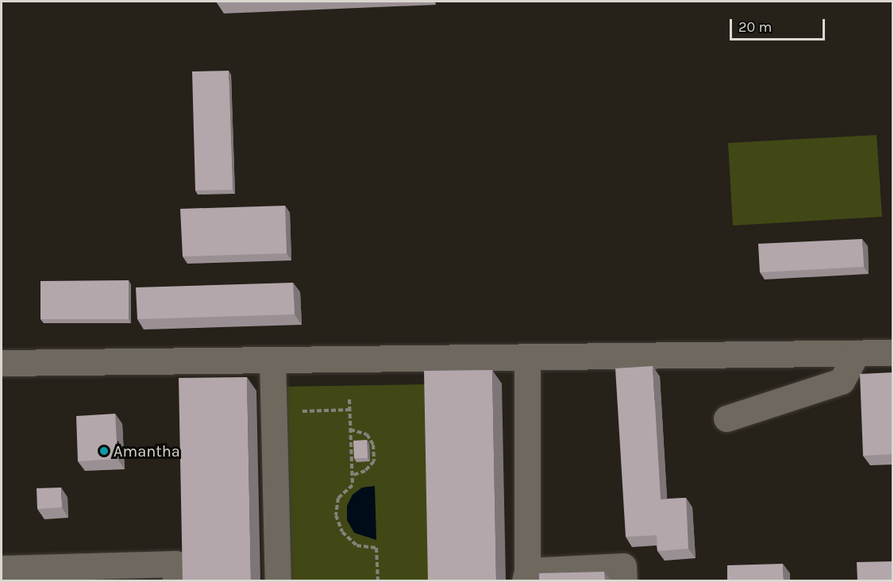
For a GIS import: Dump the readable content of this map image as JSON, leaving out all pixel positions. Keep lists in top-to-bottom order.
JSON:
{
  "places": ["Amantha"],
  "scale_bar": "20 m"
}
